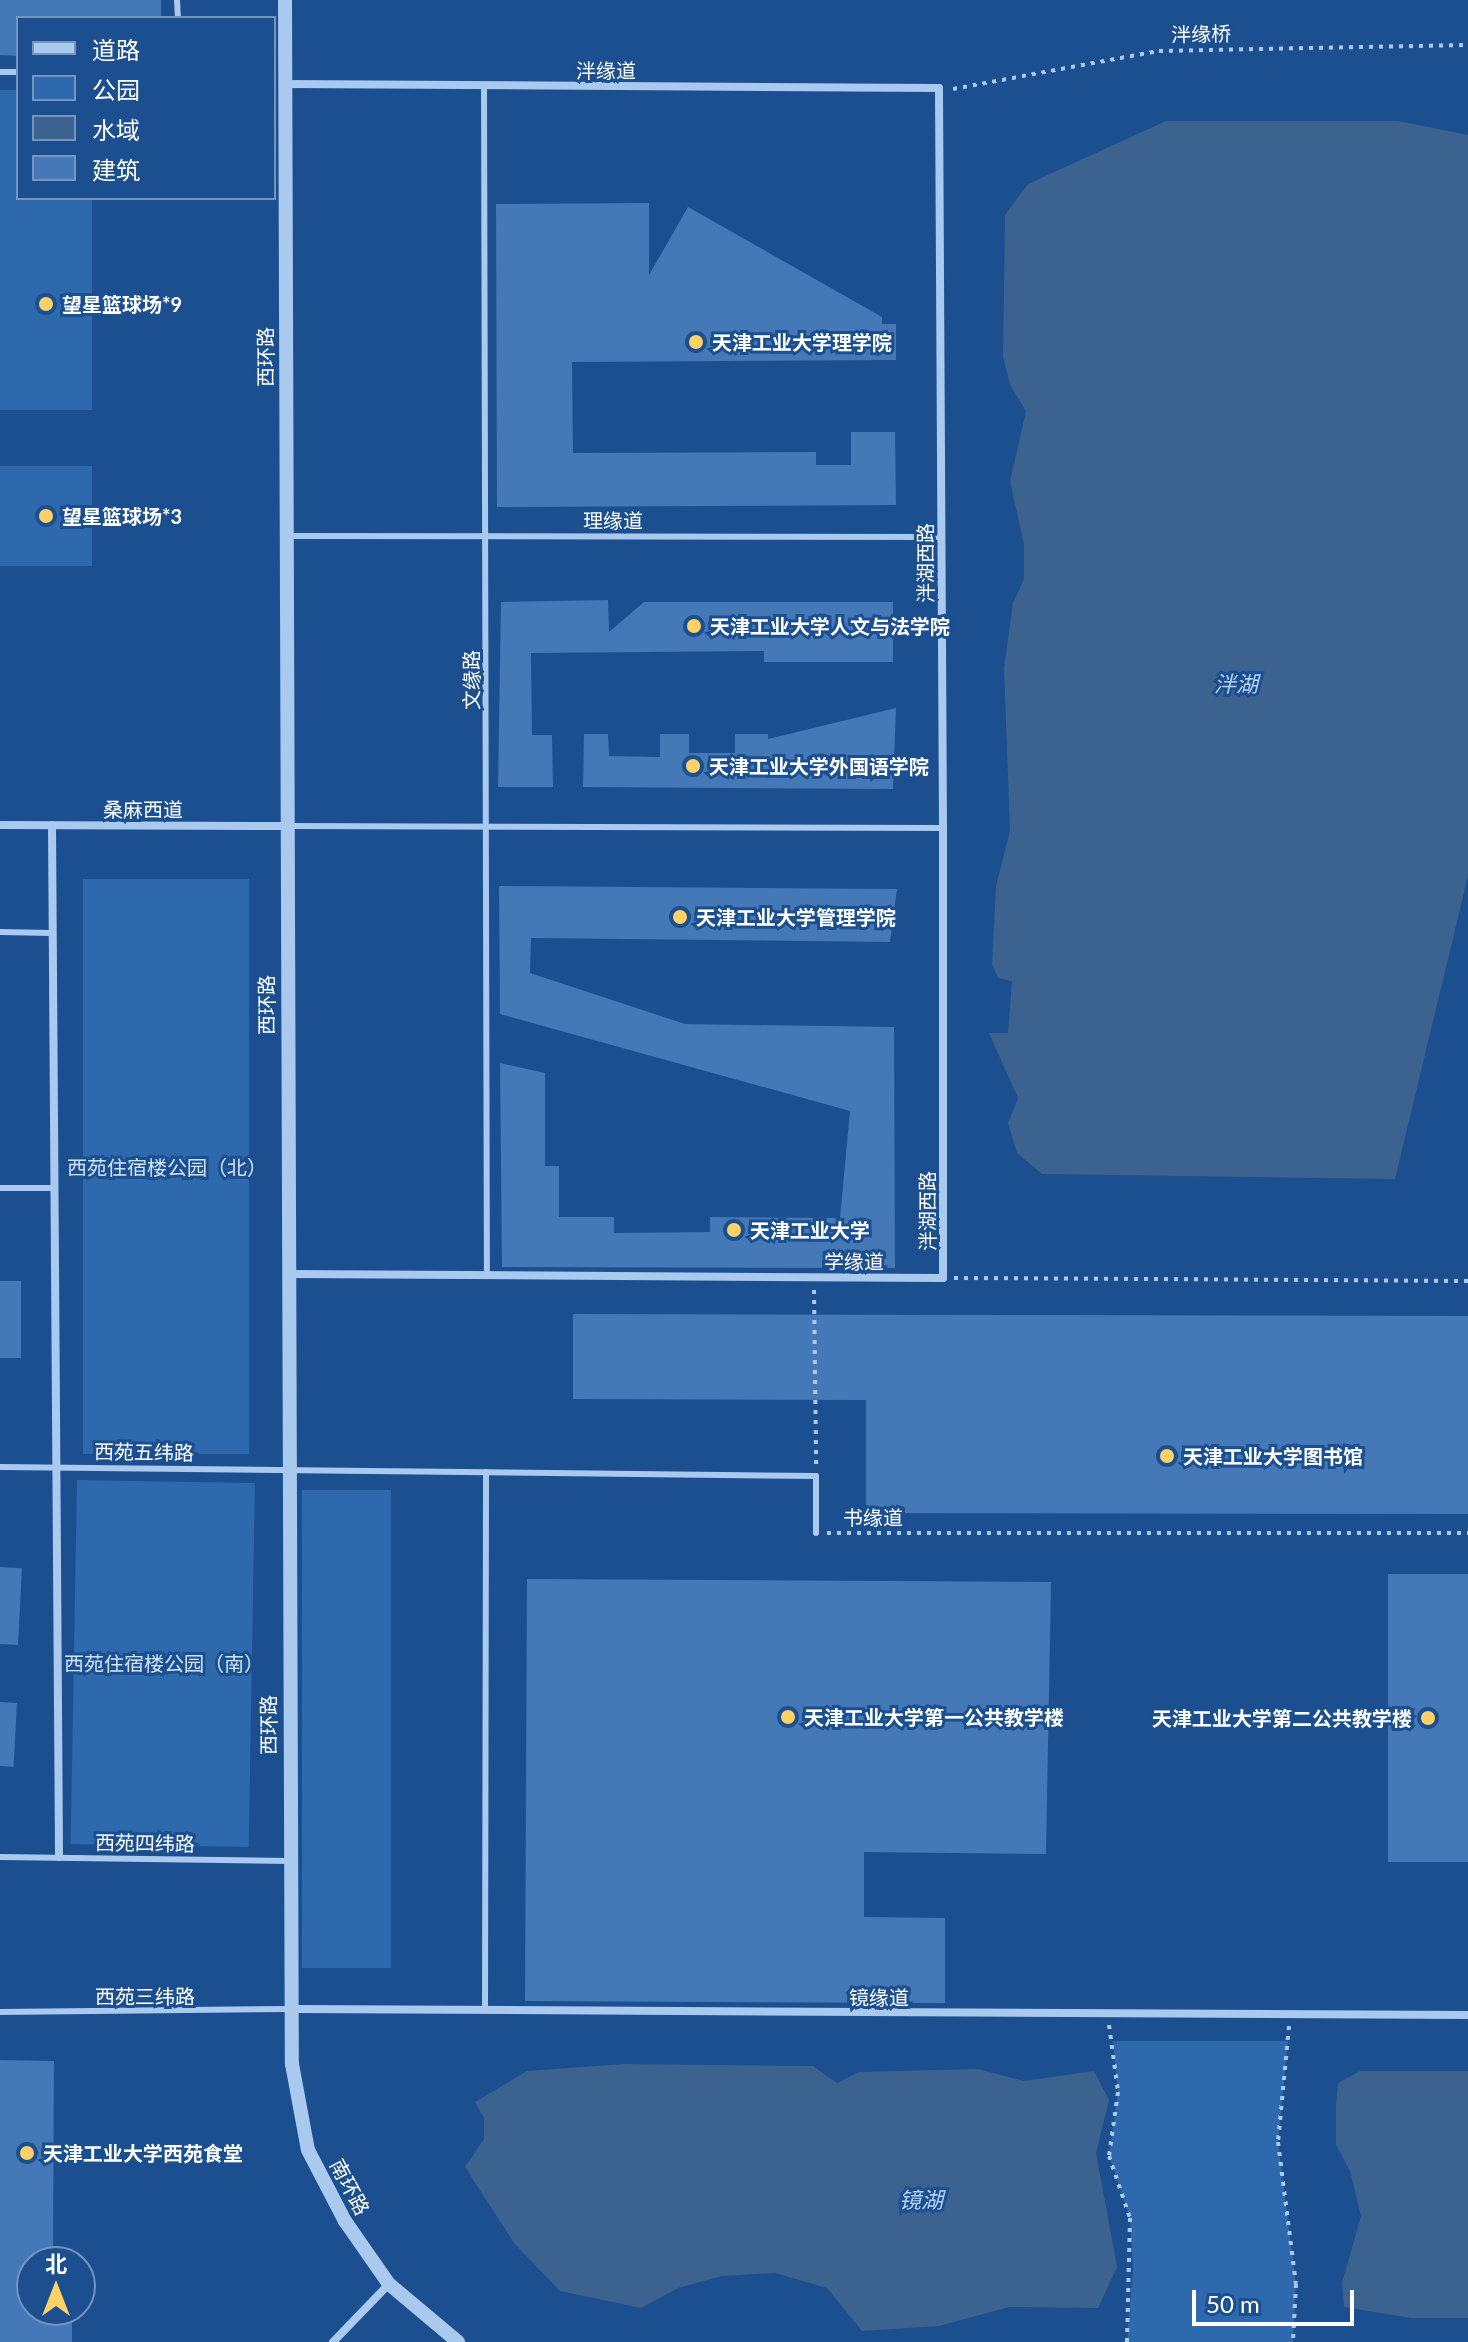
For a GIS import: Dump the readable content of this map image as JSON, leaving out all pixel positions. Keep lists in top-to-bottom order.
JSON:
{
  "streets": {
    "street": [
      "泮缘道",
      "西环路",
      "泮湖西路",
      "桑麻西道",
      "学缘道",
      "镜缘道",
      "南环路"
    ],
    "lane": [
      "理缘道",
      "文缘路",
      "西苑五纬路",
      "书缘道",
      "西苑四纬路",
      "西苑三纬路"
    ],
    "path": ["泮缘桥"]
  },
  "crossings": [
    ["泮缘桥", "泮缘道"],
    ["泮缘桥", "泮湖西路"],
    ["泮缘道", "西环路"],
    ["泮缘道", "泮湖西路"],
    ["泮缘道", "文缘路"],
    ["西环路", "理缘道"],
    ["西环路", "桑麻西道"],
    ["西环路", "学缘道"],
    ["西环路", "西苑五纬路"],
    ["西环路", "西苑四纬路"],
    ["西环路", "西苑三纬路"],
    ["西环路", "镜缘道"],
    ["西环路", "南环路"],
    ["理缘道", "泮湖西路"],
    ["理缘道", "文缘路"],
    ["泮湖西路", "学缘道"],
    ["文缘路", "学缘道"],
    ["西苑三纬路", "镜缘道"],
    ["西苑三纬路", "南环路"],
    ["镜缘道", "南环路"]
  ],
  "water": ["泮湖", "镜湖"],
  "parks": ["西苑住宿楼公园（北）", "西苑住宿楼公园（南）"],
  "places": [
    "望星篮球场*9",
    "天津工业大学理学院",
    "望星篮球场*3",
    "天津工业大学人文与法学院",
    "天津工业大学外国语学院",
    "天津工业大学管理学院",
    "天津工业大学",
    "天津工业大学图书馆",
    "天津工业大学第一公共教学楼",
    "天津工业大学第二公共教学楼",
    "天津工业大学西苑食堂"
  ],
  "legend": [
    "道路",
    "公园",
    "水域",
    "建筑"
  ],
  "scale_bar": "50 m",
  "north": "top"
}
